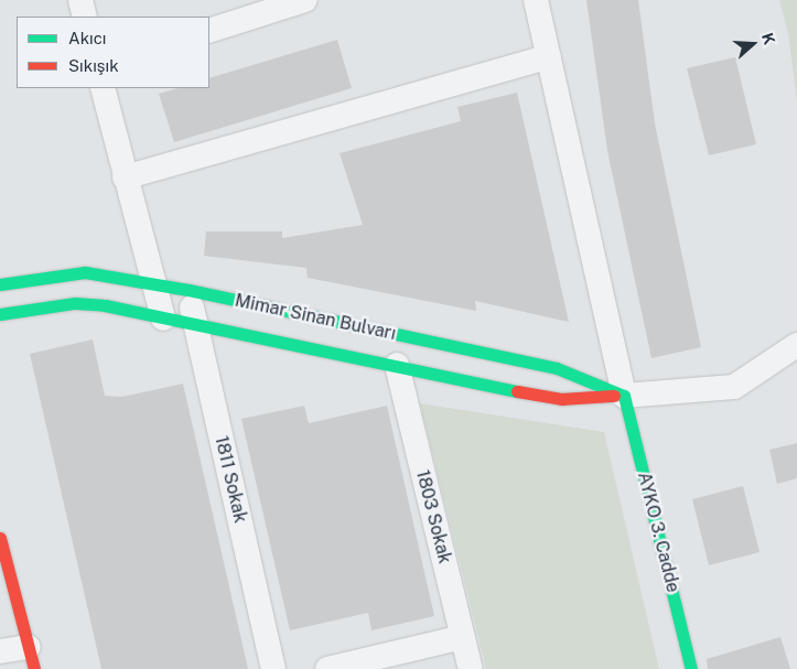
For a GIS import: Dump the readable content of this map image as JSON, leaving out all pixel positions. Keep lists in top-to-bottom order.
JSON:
{
  "streets": {
    "street": [
      "Mimar Sinan Bulvarı",
      "1811 Sokak",
      "1803 Sokak",
      "AYKO 3. Cadde"
    ]
  },
  "crossings": [
    ["Mimar Sinan Bulvarı", "1811 Sokak"],
    ["Mimar Sinan Bulvarı", "1803 Sokak"],
    ["Mimar Sinan Bulvarı", "AYKO 3. Cadde"]
  ],
  "legend": ["Akıcı", "Sıkışık"],
  "north": "right"
}
